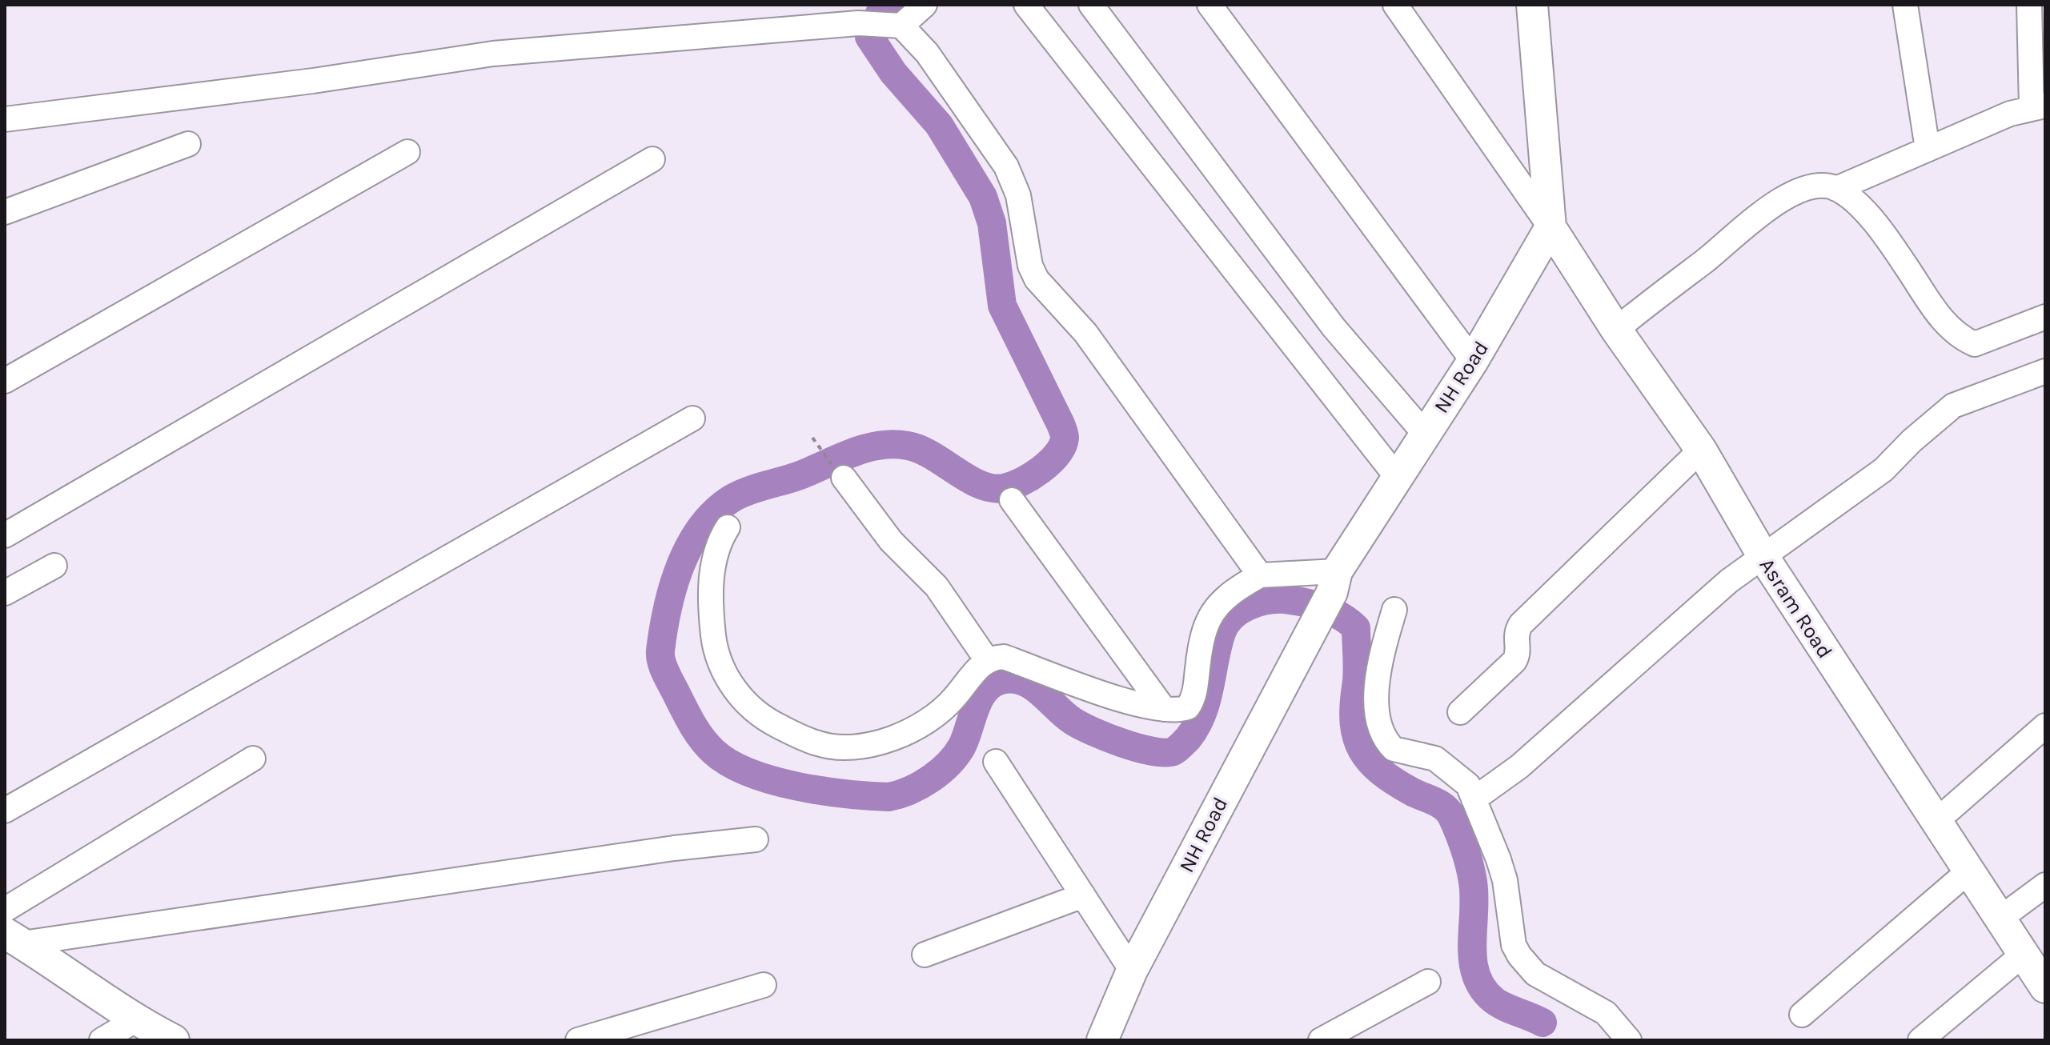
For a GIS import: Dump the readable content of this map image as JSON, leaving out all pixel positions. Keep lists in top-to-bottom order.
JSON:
{
  "streets": {
    "main road": ["NH Road", "Asram Road"]
  },
  "crossings": [
    ["NH Road", "Asram Road"]
  ]
}
